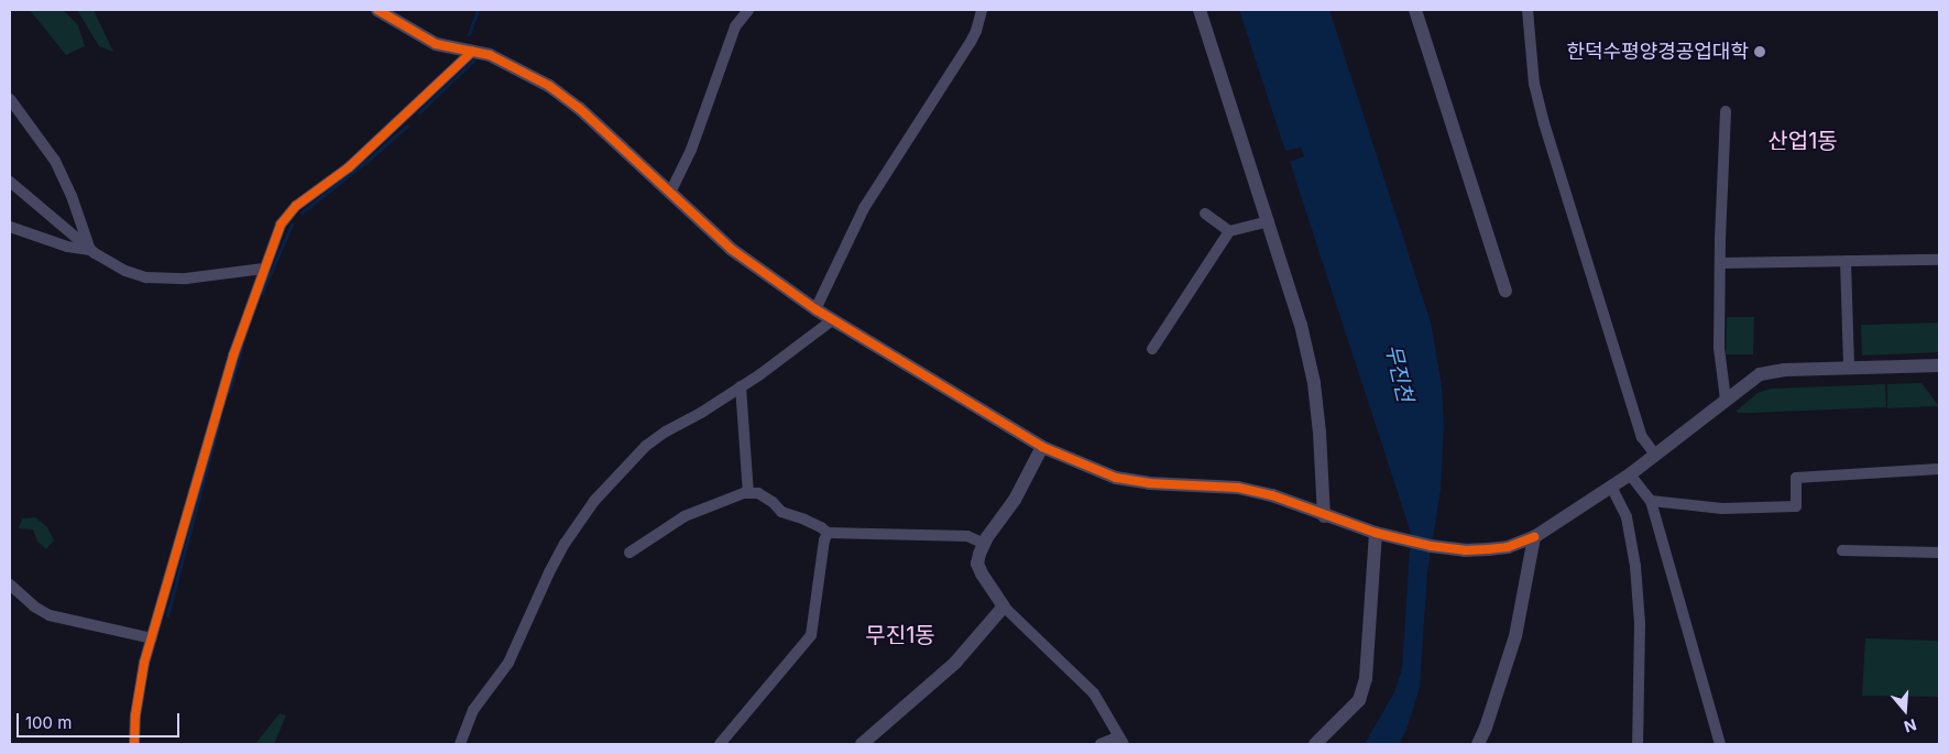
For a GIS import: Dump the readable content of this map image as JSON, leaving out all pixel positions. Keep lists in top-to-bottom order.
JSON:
{
  "districts": ["산업1동", "무진1동"],
  "water": ["무진천"],
  "places": ["한덕수평양경공업대학"],
  "scale_bar": "100 m",
  "north": "bottom"
}
